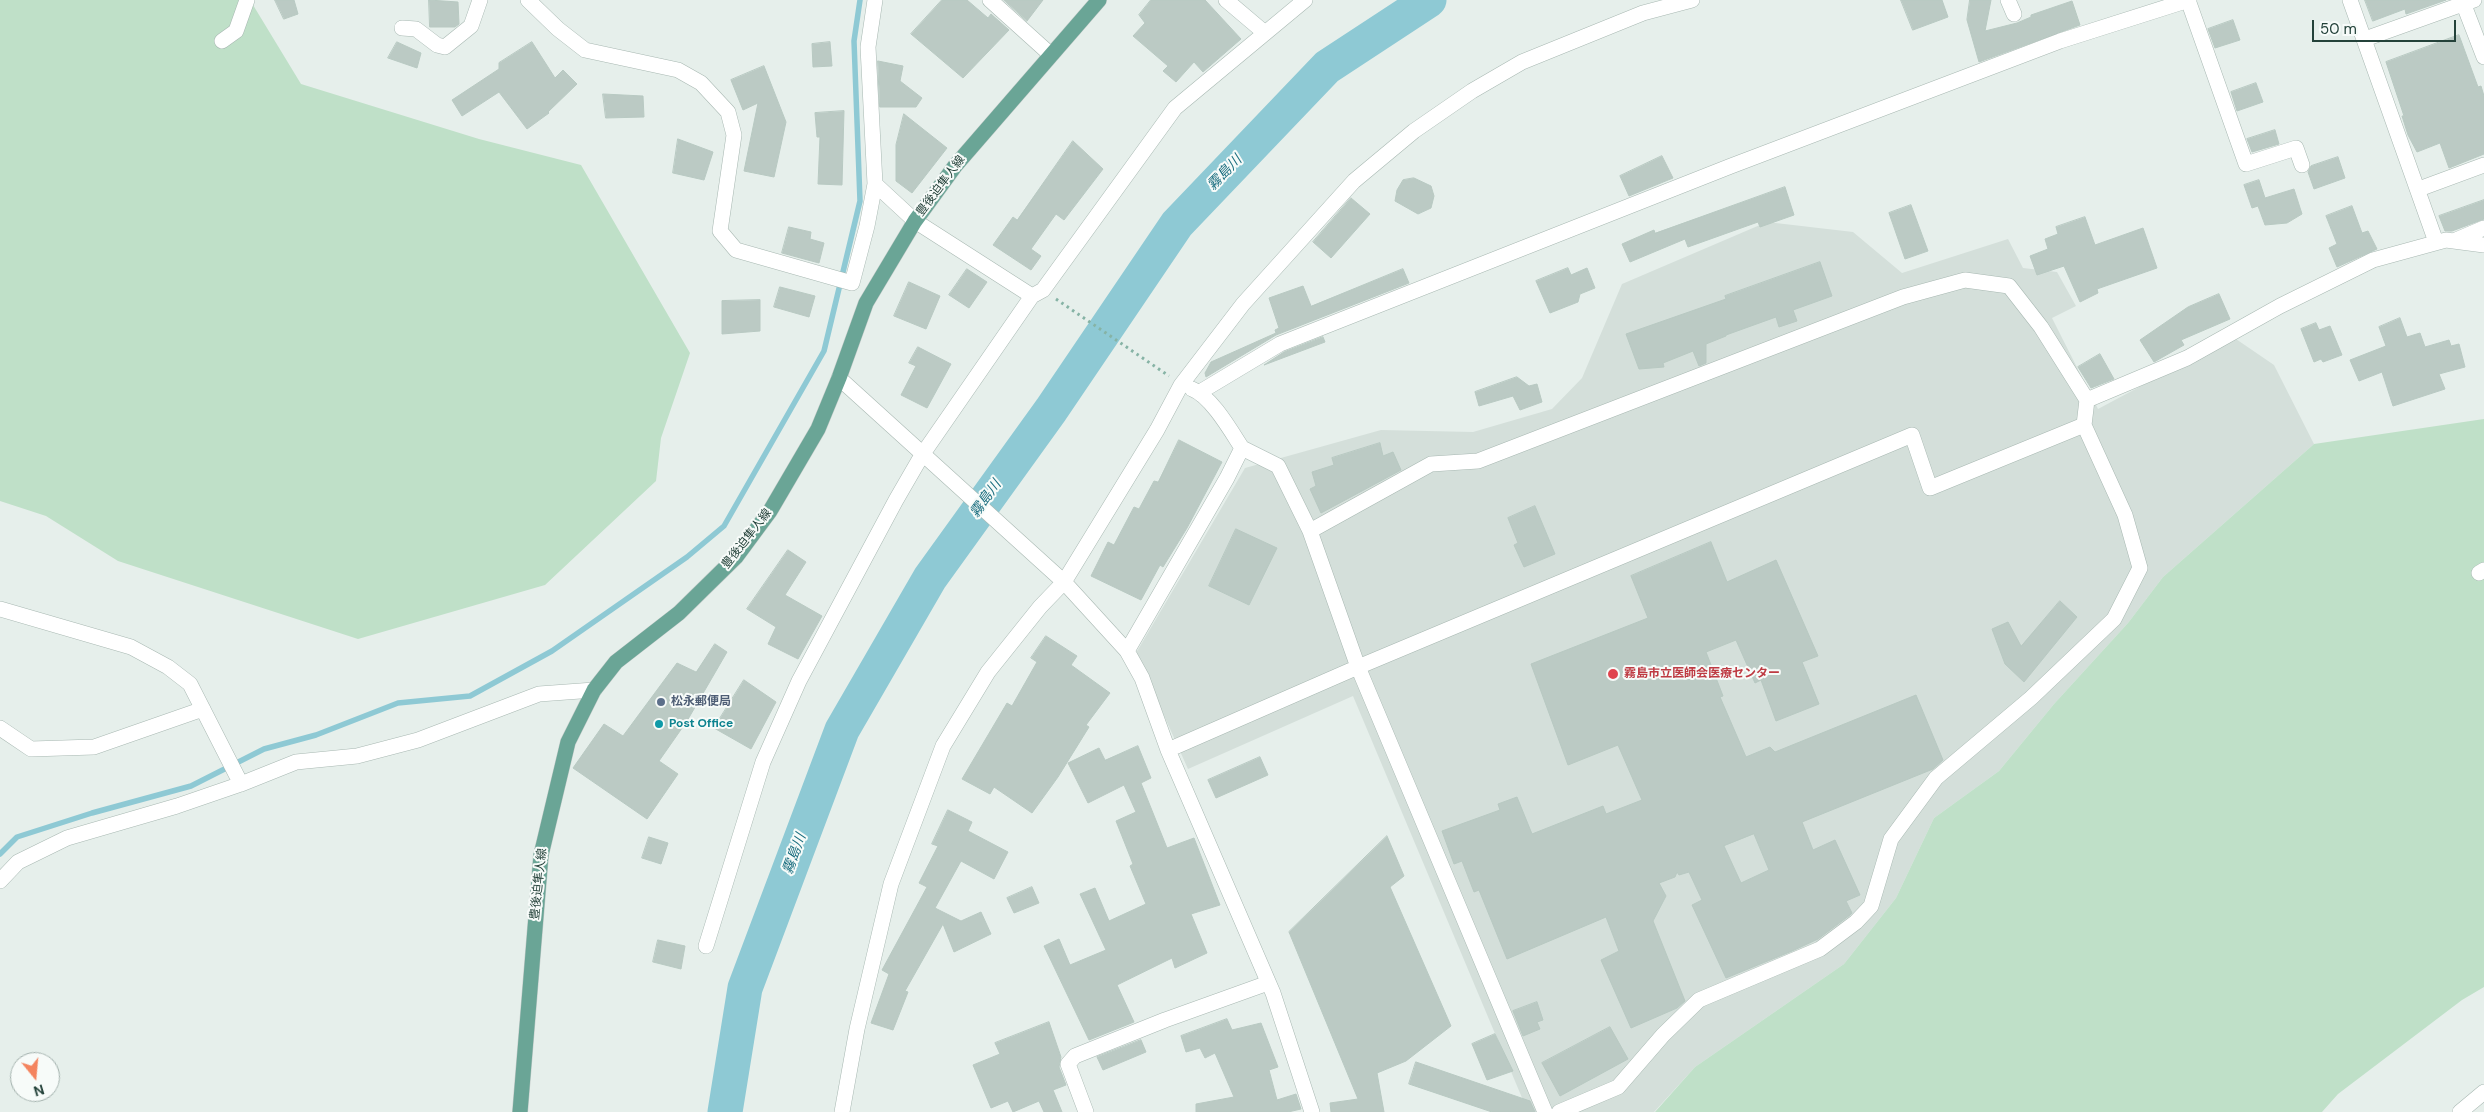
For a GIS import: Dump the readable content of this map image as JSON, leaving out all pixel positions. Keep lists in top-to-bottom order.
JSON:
{
  "streets": {
    "main road": ["豊後迫隼人線"]
  },
  "water": ["霧島川"],
  "places": ["霧島市立医師会医療センター", "松永郵便局", "Post Office"],
  "scale_bar": "50 m",
  "north": "bottom"
}
